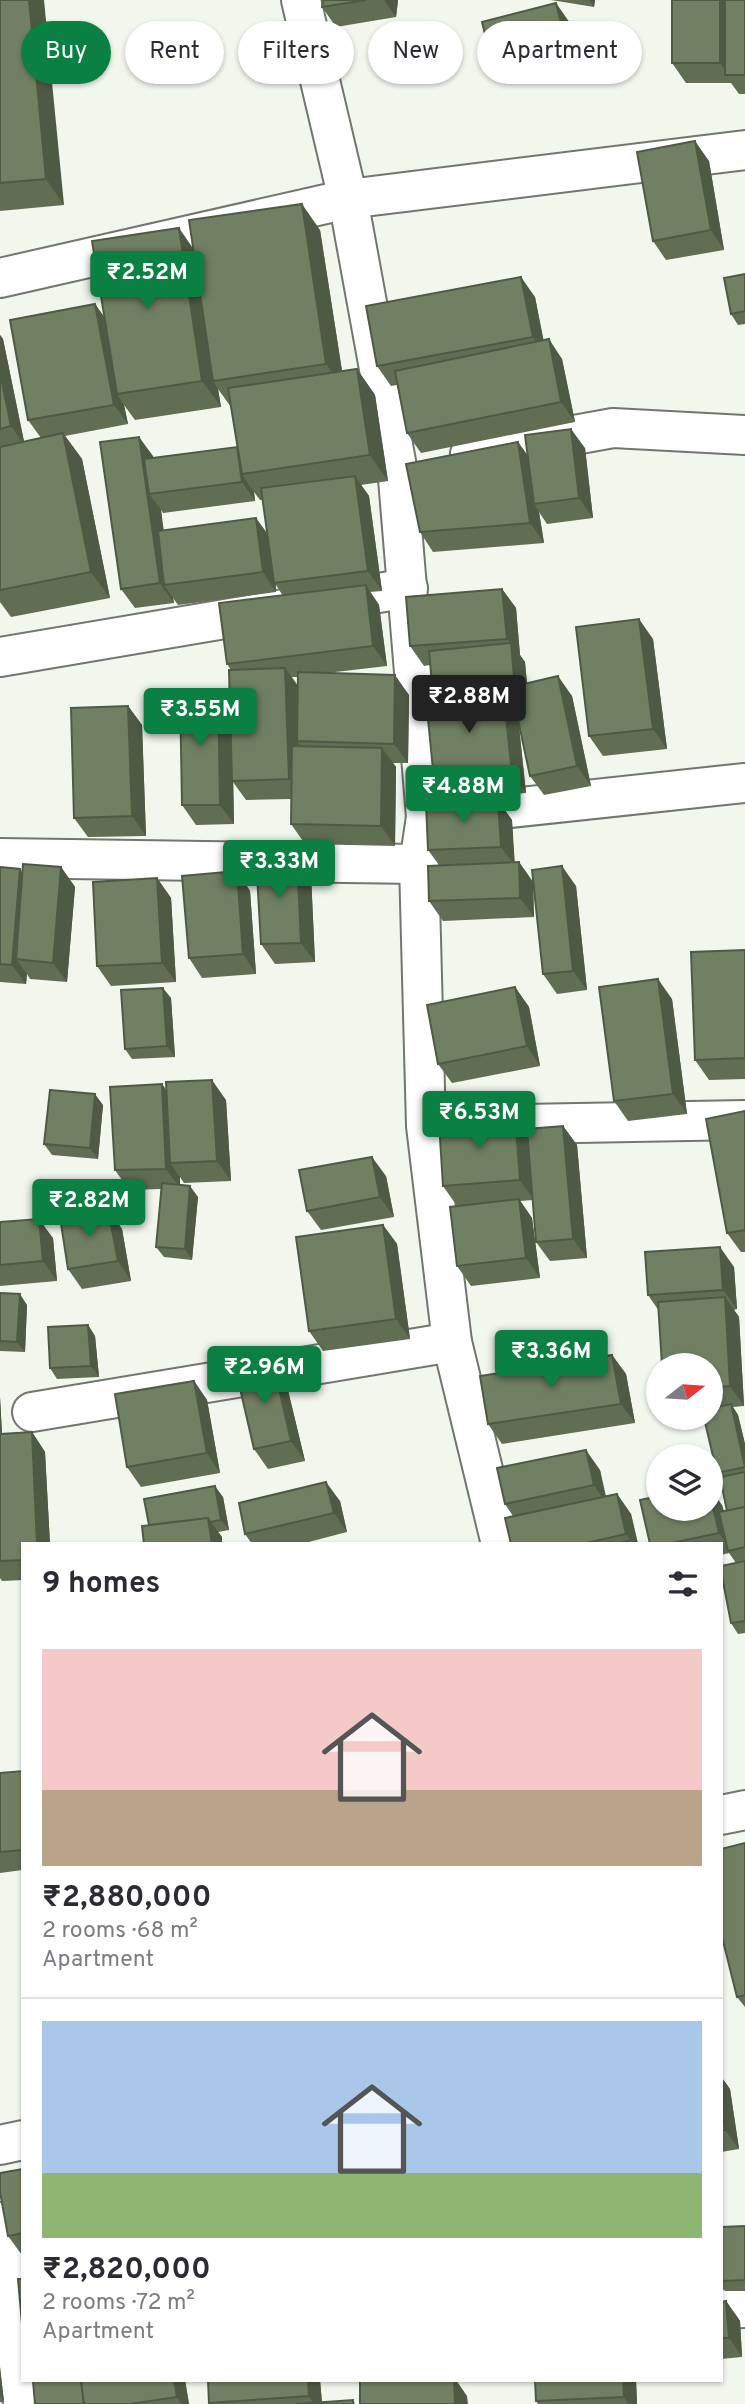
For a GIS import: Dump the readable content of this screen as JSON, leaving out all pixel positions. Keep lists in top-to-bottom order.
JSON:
{
  "north": "right",
  "page": {
    "chip": [
      "Buy",
      "Rent",
      "Filters",
      "New",
      "Apartment"
    ],
    "price": [
      "₹2.52M",
      "₹2.88M",
      "₹3.55M",
      "₹4.88M",
      "₹3.33M",
      "₹6.53M",
      "₹2.82M",
      "₹3.36M",
      "₹2.96M"
    ],
    "heading": "9 homes",
    "list": [
      {
        "name": "₹2,880,000",
        "note": "2 rooms · 68 m² · Apartment"
      },
      {
        "name": "₹2,820,000",
        "note": "2 rooms · 72 m² · Apartment"
      }
    ]
  }
}
